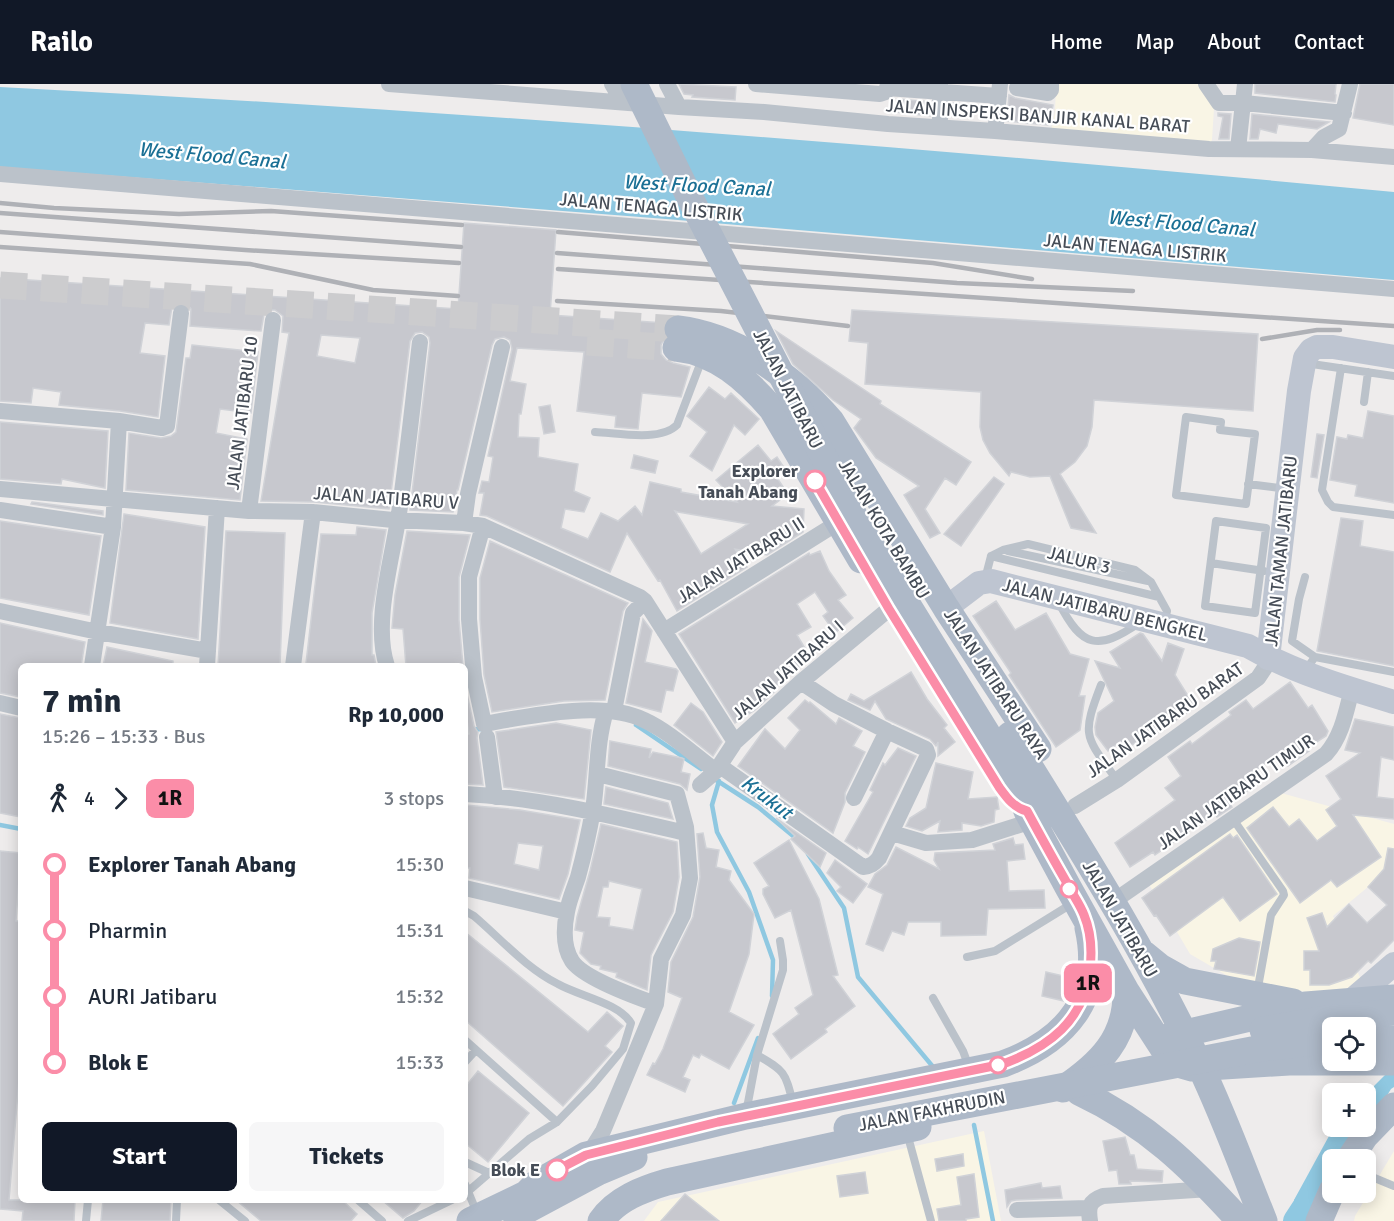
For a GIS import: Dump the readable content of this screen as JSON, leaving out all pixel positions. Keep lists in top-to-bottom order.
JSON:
{
  "streets": {
    "main road": [
      "JALAN JATIBARU",
      "JALAN KOTA BAMBU",
      "JALAN JATIBARU RAYA",
      "JALAN FAKHRUDIN"
    ],
    "street": [
      "JALAN INSPEKSI BANJIR KANAL BARAT",
      "JALAN TENAGA LISTRIK",
      "JALAN JATIBARU 10",
      "JALAN JATIBARU V",
      "JALAN TAMAN JATIBARU",
      "JALAN JATIBARU II",
      "JALAN JATIBARU BENGKEL",
      "JALAN JATIBARU I",
      "JALAN JATIBARU BARAT",
      "JALAN JATIBARU TIMUR"
    ],
    "lane": ["JALUR 3"]
  },
  "crossings": [
    ["JALAN INSPEKSI BANJIR KANAL BARAT", "JALAN JATIBARU"],
    ["JALAN JATIBARU", "JALAN KOTA BAMBU"],
    ["JALAN JATIBARU", "JALAN JATIBARU II"],
    ["JALAN JATIBARU", "JALAN JATIBARU I"],
    ["JALAN JATIBARU", "JALAN JATIBARU RAYA"],
    ["JALAN JATIBARU", "JALAN JATIBARU TIMUR"],
    ["JALAN JATIBARU", "JALAN FAKHRUDIN"],
    ["JALAN JATIBARU 10", "JALAN JATIBARU V"],
    ["JALAN JATIBARU V", "JALAN JATIBARU I"],
    ["JALAN KOTA BAMBU", "JALAN JATIBARU II"],
    ["JALAN TAMAN JATIBARU", "JALAN JATIBARU BENGKEL"],
    ["JALAN TAMAN JATIBARU", "JALAN JATIBARU BARAT"],
    ["JALAN TAMAN JATIBARU", "JALAN JATIBARU TIMUR"],
    ["JALAN JATIBARU II", "JALAN JATIBARU I"],
    ["JALAN JATIBARU BENGKEL", "JALAN JATIBARU RAYA"],
    ["JALAN JATIBARU BENGKEL", "JALAN JATIBARU BARAT"],
    ["JALAN JATIBARU RAYA", "JALAN JATIBARU BARAT"],
    ["JALAN JATIBARU RAYA", "JALAN JATIBARU TIMUR"]
  ],
  "water": ["West Flood Canal", "Krukut"],
  "places": ["Explorer Tanah Abang", "Blok E"],
  "lines": ["bus line 1R"],
  "page": {
    "header": "Railo",
    "nav": [
      "Home",
      "Map",
      "About",
      "Contact"
    ],
    "on_map": "1R",
    "heading": ["7 min", "15:26 – 15:33 · Bus", "Rp 10,000"],
    "legs": ["4", "1R", "3 stops"],
    "list": [
      {
        "name": "Explorer Tanah Abang",
        "value": "15:30"
      },
      {
        "name": "Pharmin",
        "value": "15:31"
      },
      {
        "name": "AURI Jatibaru",
        "value": "15:32"
      },
      {
        "name": "Blok E",
        "value": "15:33"
      }
    ],
    "map_buttons": ["+", "−"],
    "buttons": ["Start", "Tickets"]
  }
}
